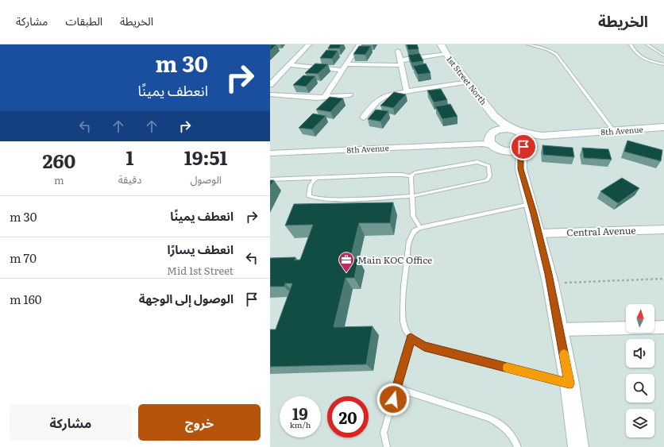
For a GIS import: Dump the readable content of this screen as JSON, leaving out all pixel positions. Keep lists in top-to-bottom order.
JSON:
{
  "streets": {
    "main road": ["1st Street North", "8th Avenue"],
    "street": ["Central Avenue"]
  },
  "crossings": [
    ["1st Street North", "8th Avenue"]
  ],
  "places": {
    "office": ["Main KOC Office"]
  },
  "north": "top",
  "page": {
    "header": "الخريطة",
    "nav": ["الخريطة", "الطبقات", "مشاركة"],
    "turn": ["30 m", "انعطف يمينًا"],
    "eta": [
      "19:51",
      "الوصول",
      "1",
      "دقيقة",
      "260",
      "m"
    ],
    "list": [
      {
        "name": "انعطف يمينًا",
        "value": "30 m"
      },
      {
        "name": "انعطف يسارًا",
        "note": "Mid 1st Street",
        "value": "70 m"
      },
      {
        "name": "الوصول إلى الوجهة",
        "value": "160 m"
      }
    ],
    "speed": "19 km/h",
    "limit": "20",
    "buttons": ["خروج", "مشاركة"]
  }
}
